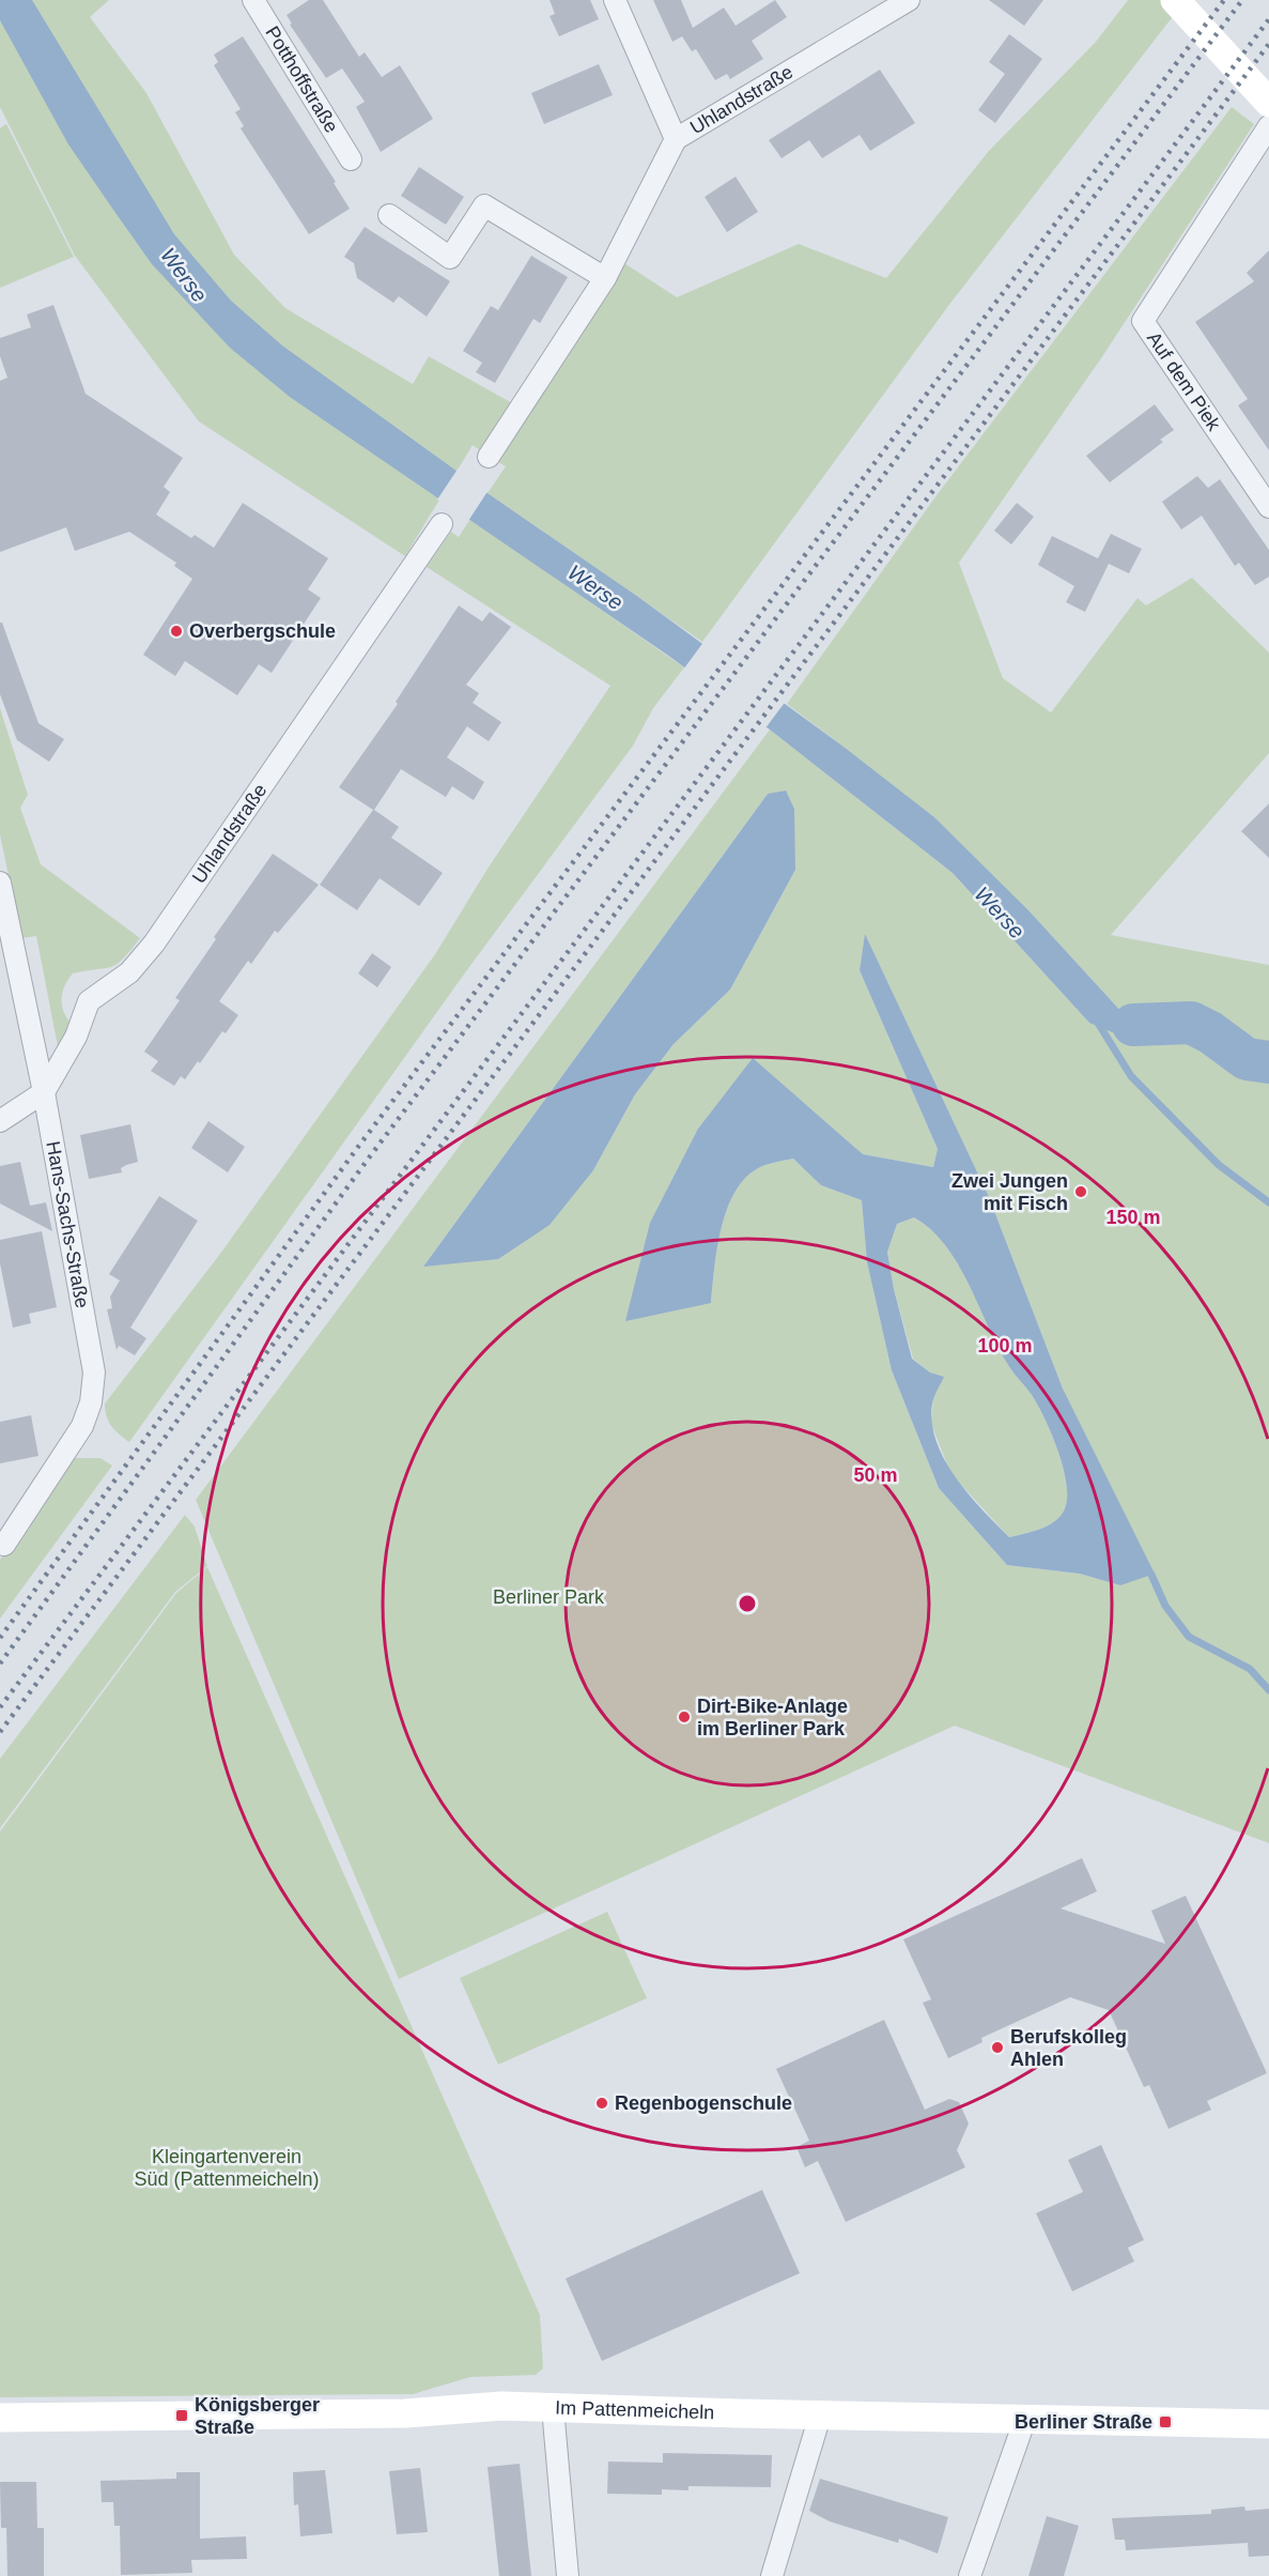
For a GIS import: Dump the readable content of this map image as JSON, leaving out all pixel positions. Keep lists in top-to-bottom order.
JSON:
{
  "streets": {
    "street": [
      "Potthoffstraße",
      "Uhlandstraße",
      "Auf dem Piek",
      "Hans-Sachs-Straße",
      "Im Pattenmeicheln"
    ]
  },
  "crossings": [
    ["Uhlandstraße", "Hans-Sachs-Straße"]
  ],
  "water": ["Werse"],
  "parks": ["Berliner Park", "Kleingartenverein Süd (Pattenmeicheln)"],
  "places": {
    "other": [
      "Overbergschule",
      "Zwei Jungen mit Fisch",
      "Dirt-Bike-Anlage im Berliner Park",
      "Berufskolleg Ahlen",
      "Regenbogenschule"
    ],
    "transit": ["Königsberger Straße", "Berliner Straße"]
  },
  "rings": ["150 m", "100 m", "50 m"]
}
